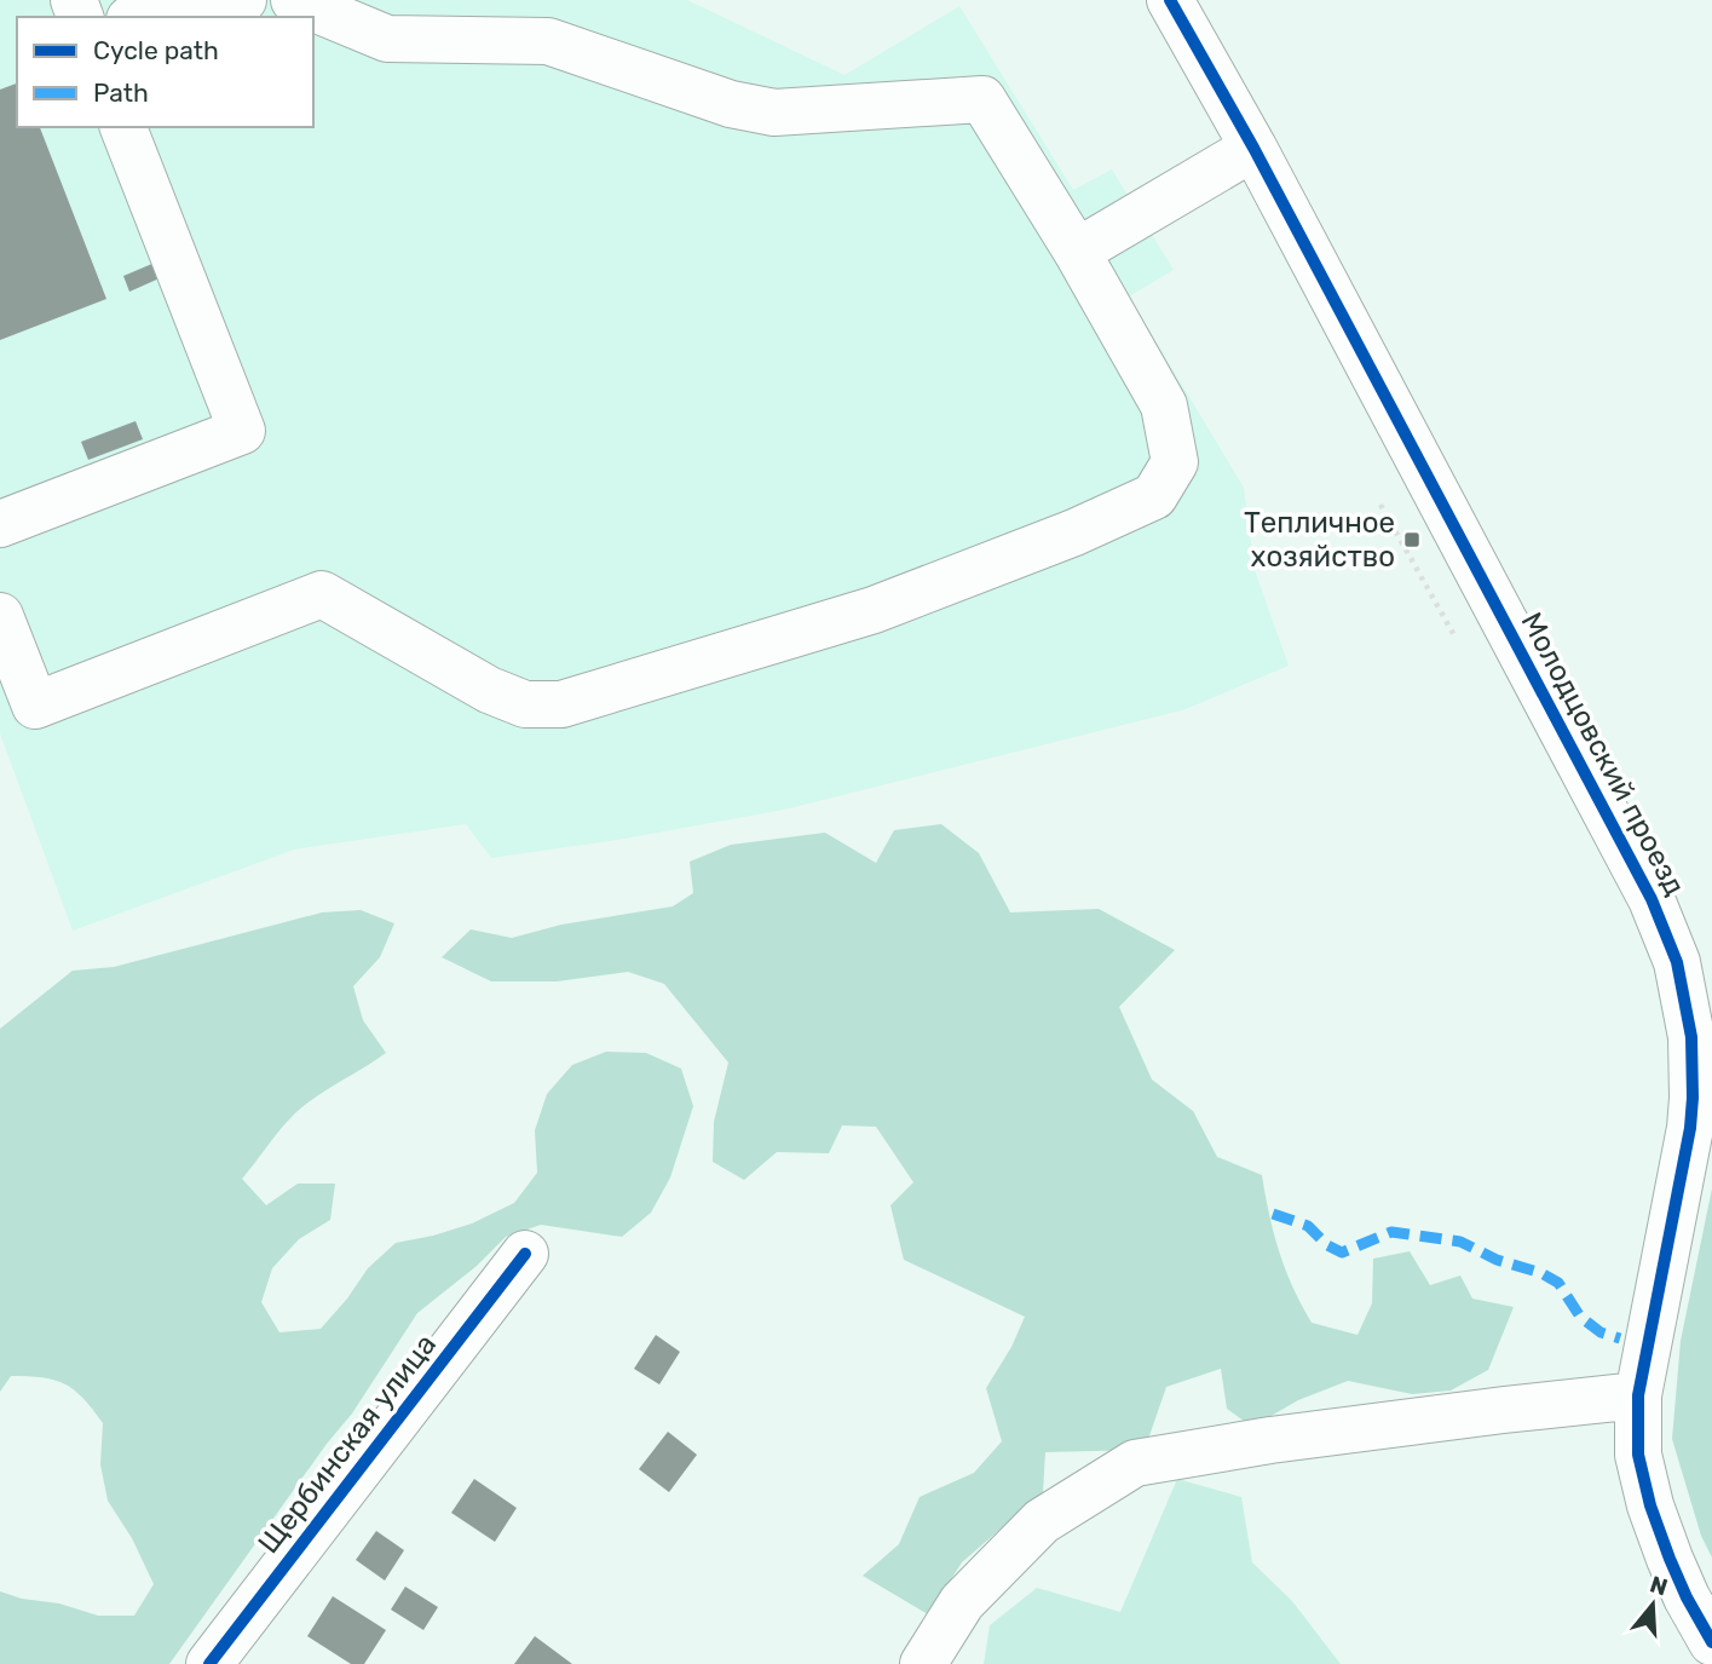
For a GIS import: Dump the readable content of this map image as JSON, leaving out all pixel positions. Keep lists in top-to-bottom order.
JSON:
{
  "streets": {
    "street": ["Молодцовский проезд", "Щербинская улица"]
  },
  "places": {
    "transit": ["Тепличное хозяйство"]
  },
  "legend": ["Cycle path", "Path"],
  "north": "top"
}
